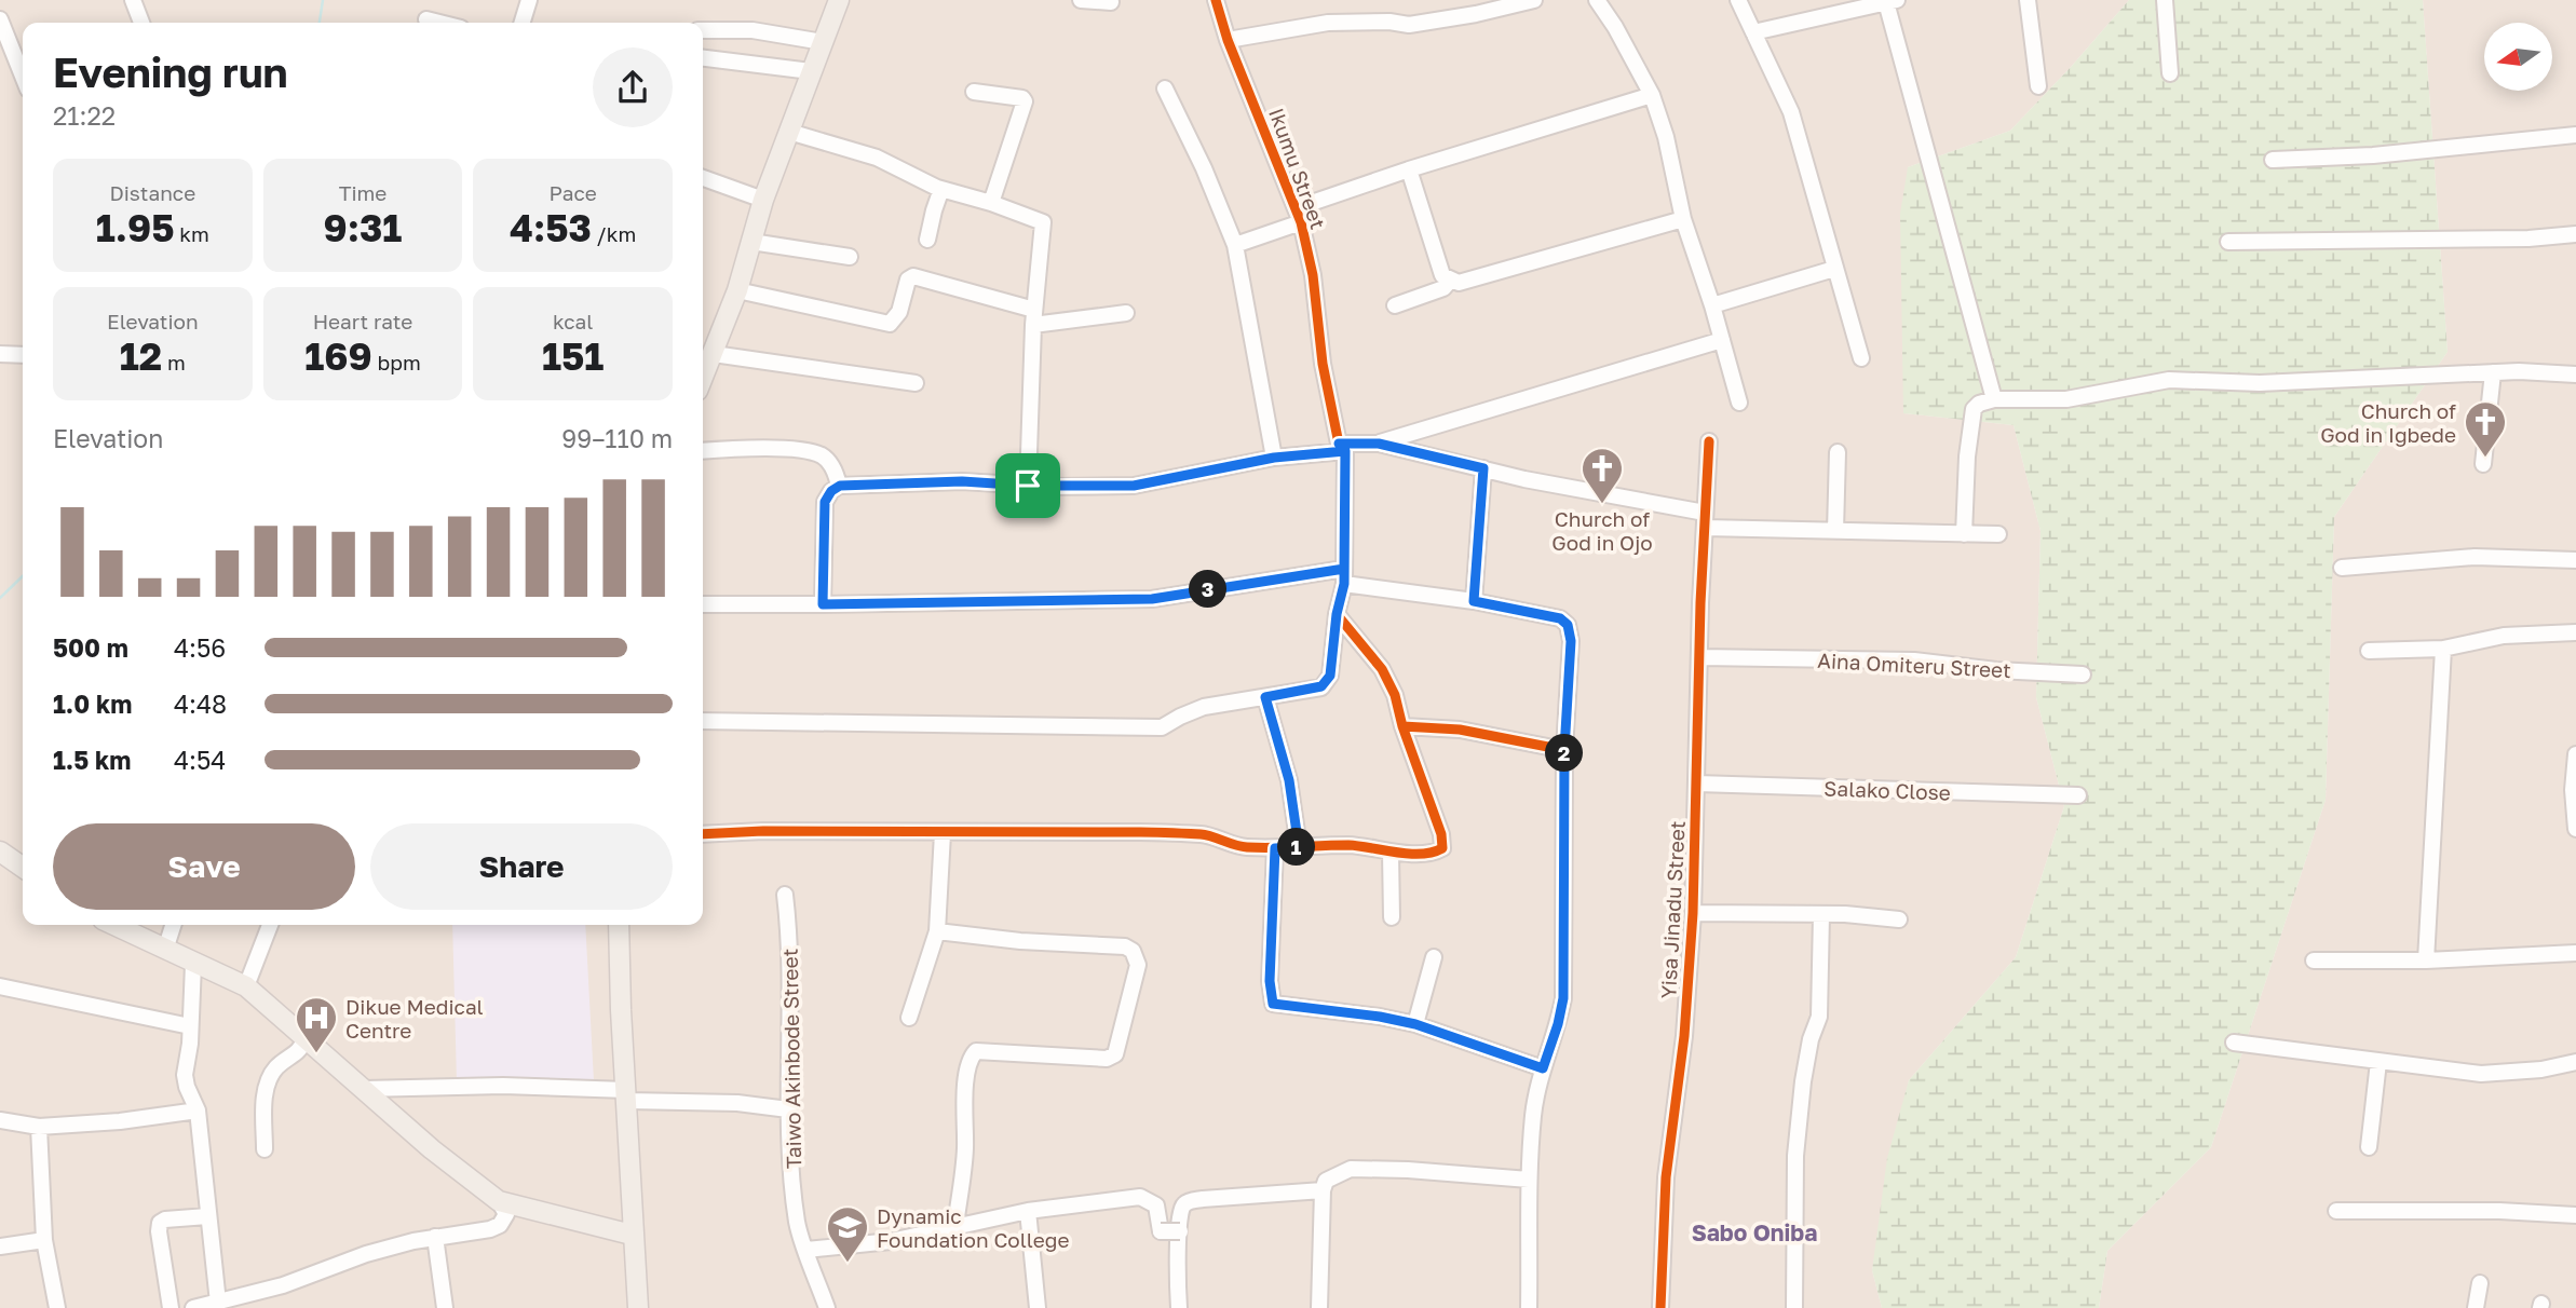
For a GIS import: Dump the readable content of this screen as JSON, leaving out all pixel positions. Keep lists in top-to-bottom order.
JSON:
{
  "streets": {
    "street": [
      "Ikumu Street",
      "Aina Omiteru Street",
      "Salako Close",
      "Yisa Jinadu Street",
      "Taiwo Akinbode Street"
    ]
  },
  "crossings": [
    ["Aina Omiteru Street", "Yisa Jinadu Street"],
    ["Salako Close", "Yisa Jinadu Street"]
  ],
  "districts": ["Sabo Oniba"],
  "places": {
    "church": ["Church of God in Igbede", "Church of God in Ojo"],
    "hospital": ["Dikue Medical Centre"],
    "school or university": ["Dynamic Foundation College"]
  },
  "north": "left",
  "page": {
    "heading": ["Evening run", "21:22"],
    "stats": [
      ["Distance", "1.95 km"],
      ["Time", "9:31"],
      ["Pace", "4:53 /km"],
      ["Elevation", "12 m"],
      ["Heart rate", "169 bpm"],
      ["kcal", "151"]
    ],
    "chart": ["Elevation", "99–110 m"],
    "pins": ["3", "2", "1"],
    "list": [
      {
        "name": "500 m",
        "note": "4:56"
      },
      {
        "name": "1.0 km",
        "note": "4:48"
      },
      {
        "name": "1.5 km",
        "note": "4:54"
      }
    ],
    "buttons": ["Save", "Share"]
  }
}
